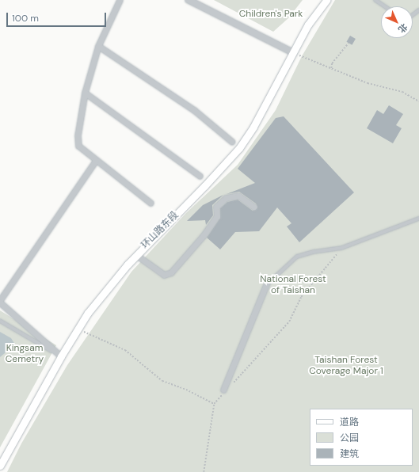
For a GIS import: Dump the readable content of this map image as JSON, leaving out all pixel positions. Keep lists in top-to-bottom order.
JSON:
{
  "streets": {
    "main road": ["环山路东段"]
  },
  "parks": [
    "Children's Park",
    "National Forest of Taishan",
    "Kingsam Cemetry",
    "Taishan Forest Coverage Major 1"
  ],
  "legend": ["道路", "公园", "建筑"],
  "scale_bar": "100 m",
  "north": "bottom right"
}
